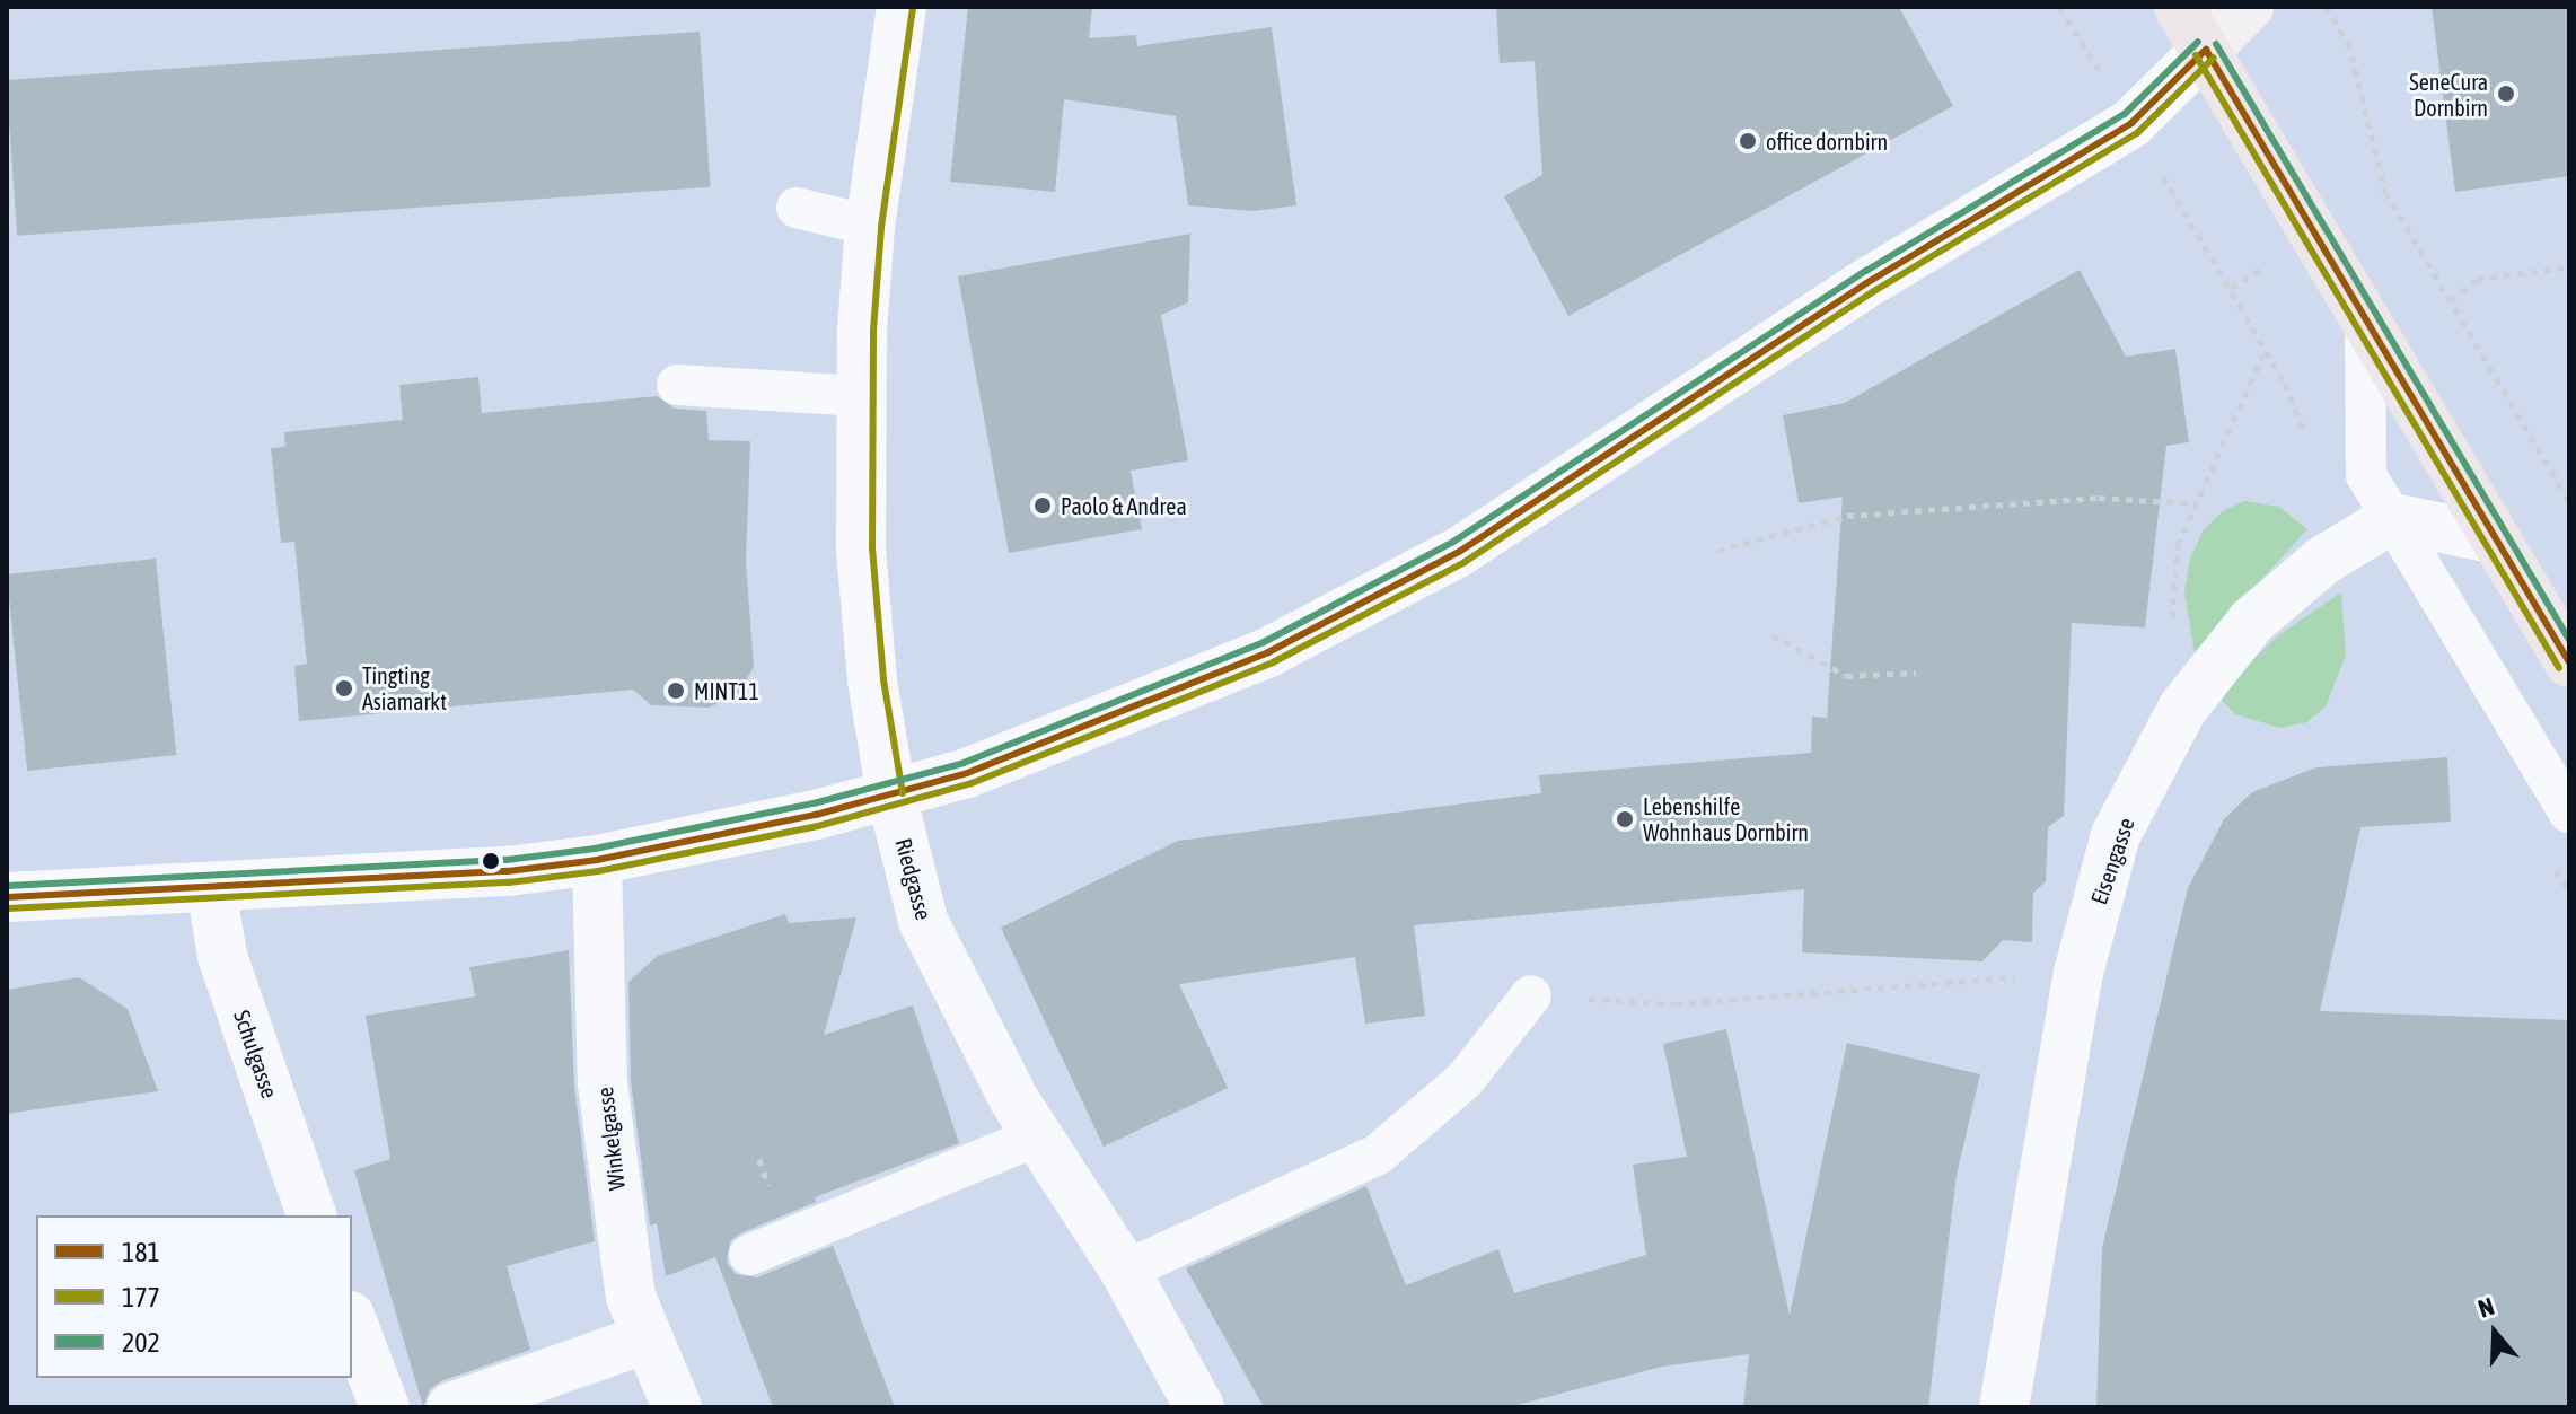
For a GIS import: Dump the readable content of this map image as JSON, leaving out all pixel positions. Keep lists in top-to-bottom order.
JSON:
{
  "streets": {
    "street": [
      "Eisengasse",
      "Riedgasse",
      "Schulgasse",
      "Winkelgasse"
    ]
  },
  "places": [
    "SeneCura Dornbirn",
    "office dornbirn",
    "Paolo & Andrea",
    "Tingting Asiamarkt",
    "MINT11",
    "Lebenshilfe Wohnhaus Dornbirn"
  ],
  "lines": ["transit line 177", "transit line 202", "transit line 181"],
  "legend": ["181", "177", "202"],
  "north": "top"
}
